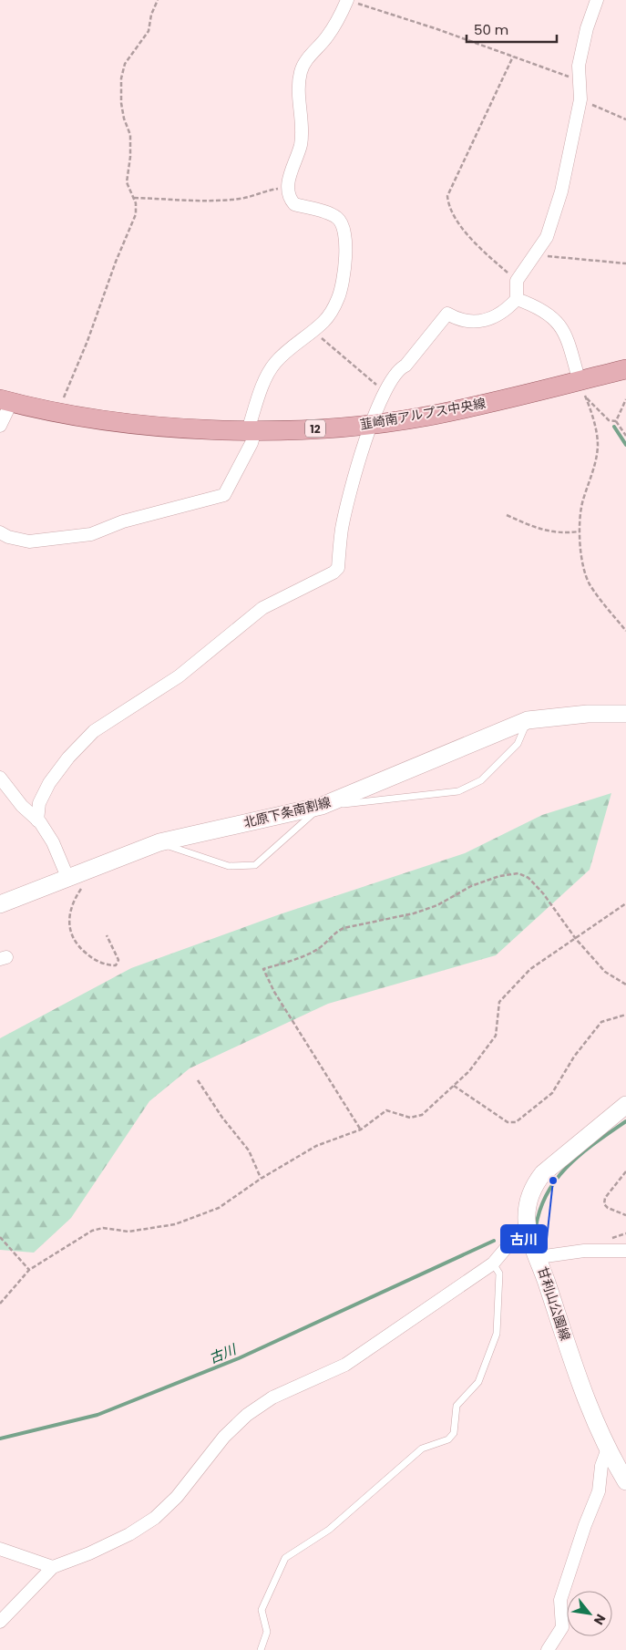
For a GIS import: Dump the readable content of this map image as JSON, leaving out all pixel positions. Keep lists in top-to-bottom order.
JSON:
{
  "streets": {
    "main road": [
      "韮崎南アルプス中央線",
      "12",
      "北原下条南割線",
      "甘利山公園線"
    ]
  },
  "water": ["古川"],
  "places": ["古川"],
  "scale_bar": "50 m",
  "north": "bottom right"
}
